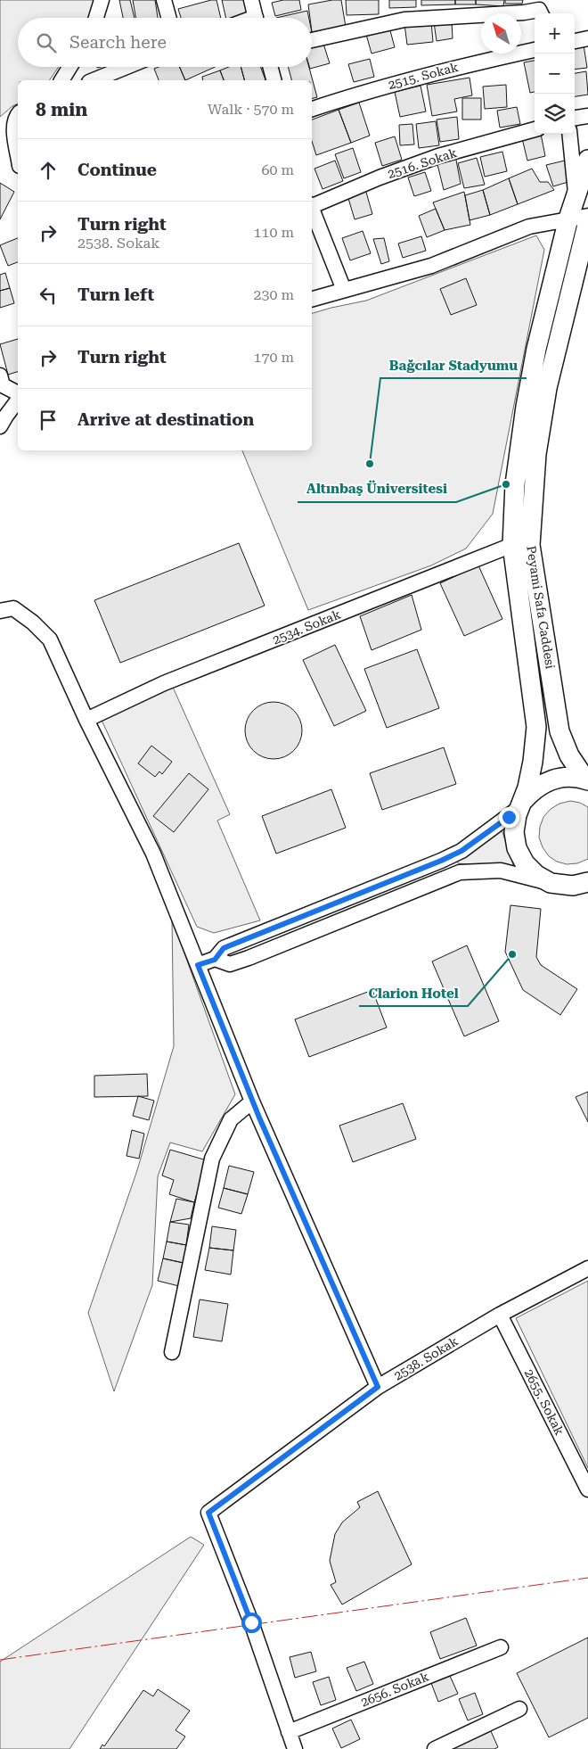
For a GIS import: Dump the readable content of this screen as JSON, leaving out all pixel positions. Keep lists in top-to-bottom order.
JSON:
{
  "streets": {
    "main road": ["Peyami Safa Caddesi"],
    "street": [
      "2515. Sokak",
      "2516. Sokak",
      "2534. Sokak",
      "2538. Sokak",
      "2655. Sokak",
      "2656. Sokak"
    ]
  },
  "crossings": [
    ["Peyami Safa Caddesi", "2534. Sokak"],
    ["2538. Sokak", "2655. Sokak"],
    ["2538. Sokak", "2656. Sokak"]
  ],
  "places": ["Bağcılar Stadyumu", "Altınbaş Üniversitesi", "Clarion Hotel"],
  "north": "top left",
  "page": {
    "map_buttons": ["+", "−"],
    "search": "Search here",
    "heading": ["8 min", "Walk · 570 m"],
    "list": [
      ["Continue", "60 m"],
      ["Turn right", "2538. Sokak", "110 m"],
      ["Turn left", "230 m"],
      ["Turn right", "170 m"],
      "Arrive at destination"
    ]
  }
}
